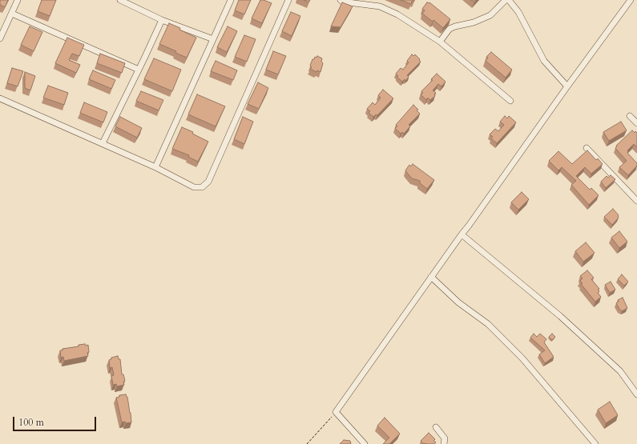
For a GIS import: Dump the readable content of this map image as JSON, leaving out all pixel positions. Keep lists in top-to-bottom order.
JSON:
{
  "scale_bar": "100 m"
}
